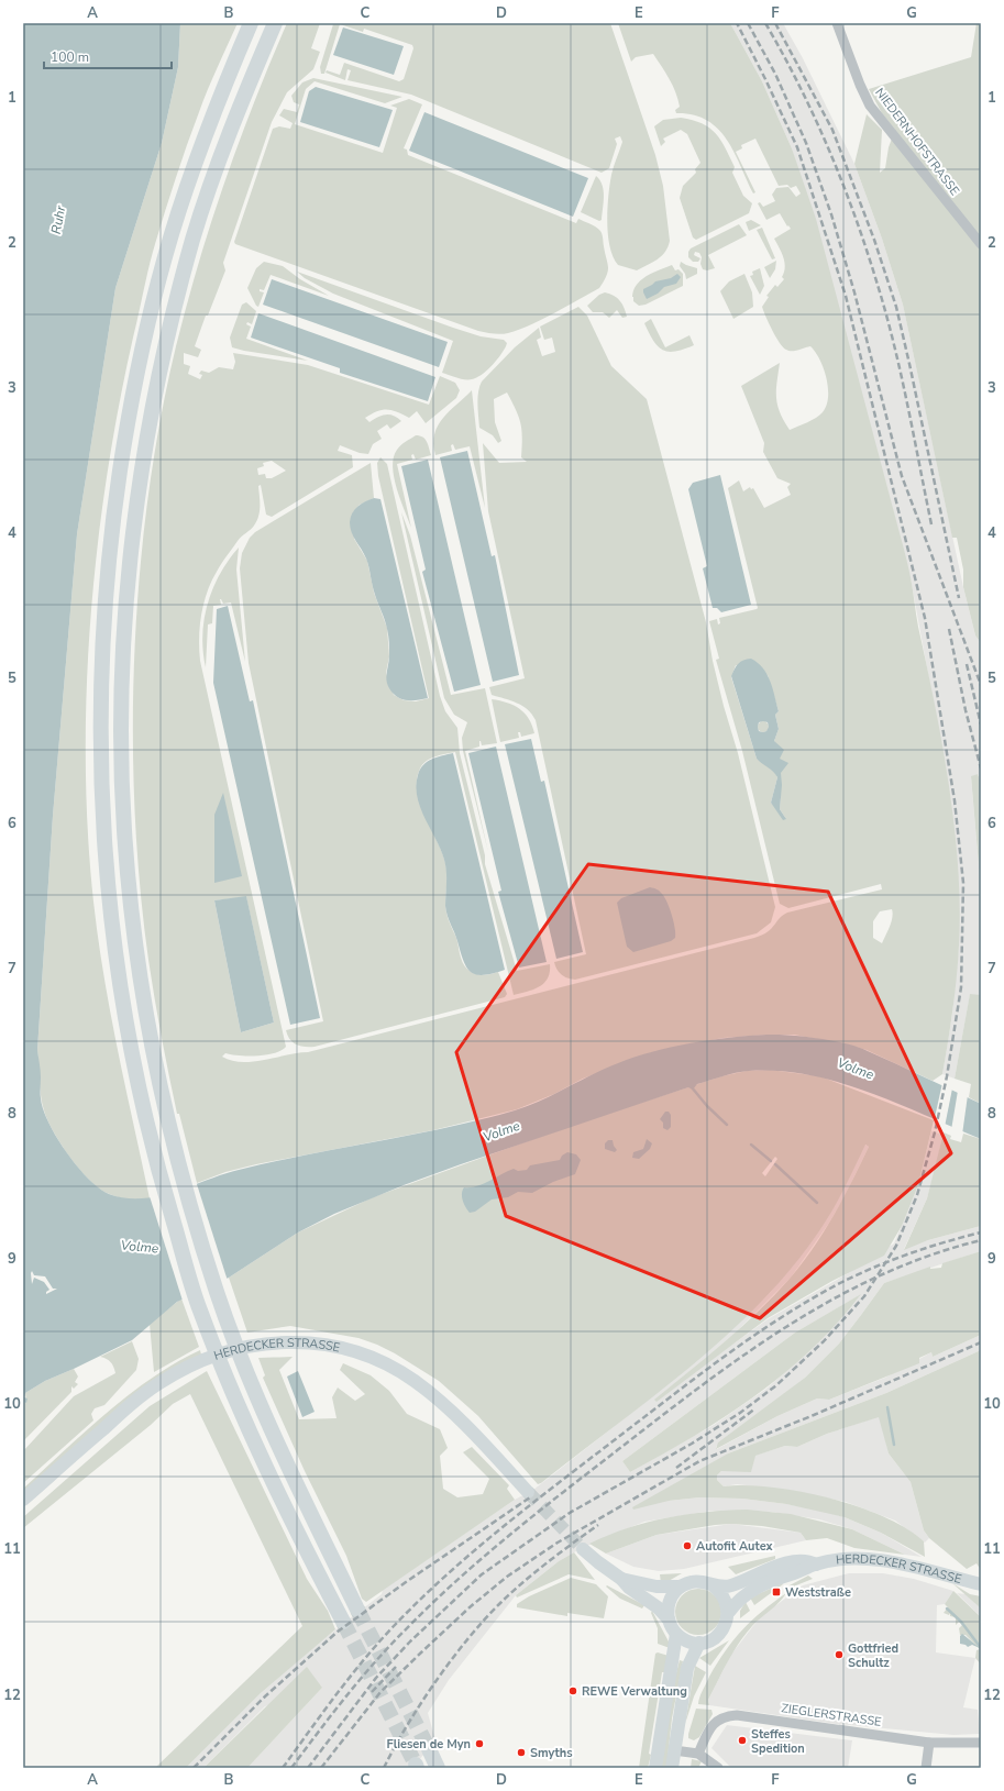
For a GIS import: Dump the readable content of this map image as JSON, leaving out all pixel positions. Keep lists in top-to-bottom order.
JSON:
{
  "streets": {
    "main road": ["HERDECKER STRASSE"],
    "street": ["NIEDERNHOFSTRASSE", "ZIEGLERSTRASSE"]
  },
  "water": ["Ruhr", "Volme"],
  "places": {
    "other": [
      "Autofit Autex",
      "Gottfried Schultz",
      "REWE Verwaltung",
      "Steffes Spedition",
      "Fliesen de Myn",
      "Smyths"
    ],
    "transit": ["Weststraße"]
  },
  "scale_bar": "100 m",
  "grid": {
    "columns": [
      "A",
      "B",
      "C",
      "D",
      "E",
      "F",
      "G"
    ],
    "rows": [
      "1",
      "2",
      "3",
      "4",
      "5",
      "6",
      "7",
      "8",
      "9",
      "10",
      "11",
      "12"
    ]
  }
}
